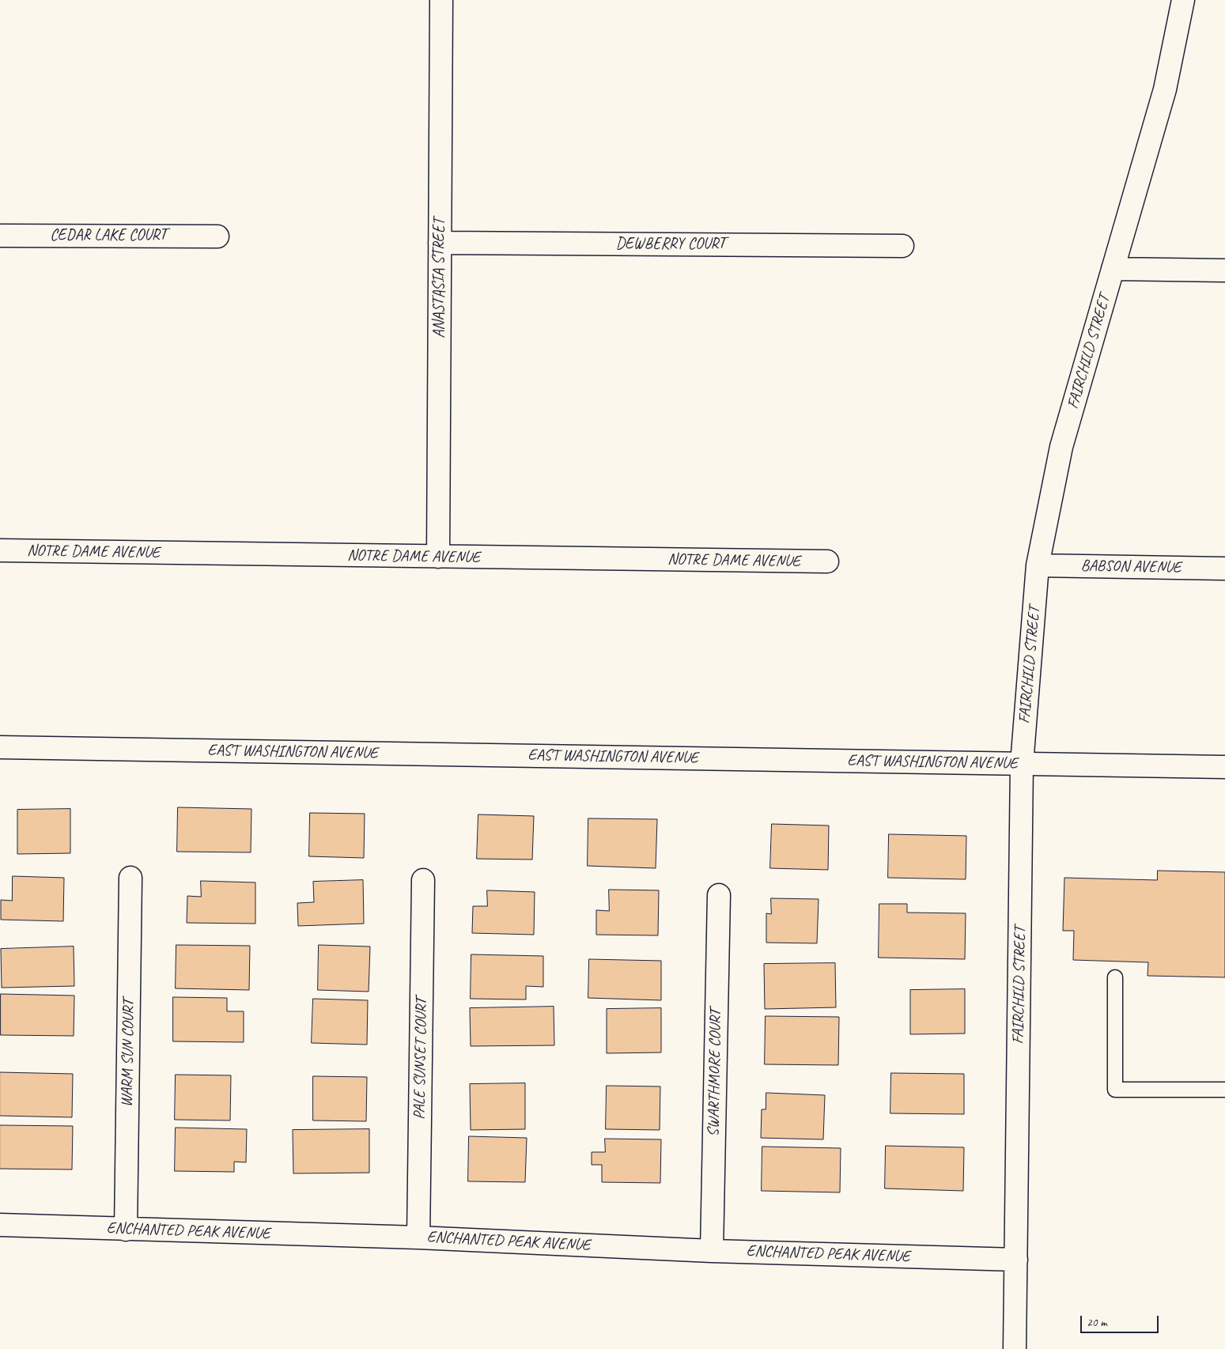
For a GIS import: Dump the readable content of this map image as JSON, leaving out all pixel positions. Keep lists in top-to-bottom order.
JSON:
{
  "streets": {
    "street": [
      "CEDAR LAKE COURT",
      "DEWBERRY COURT",
      "ANASTASIA STREET",
      "FAIRCHILD STREET",
      "NOTRE DAME AVENUE",
      "BABSON AVENUE",
      "EAST WASHINGTON AVENUE",
      "WARM SUN COURT",
      "PALE SUNSET COURT",
      "SWARTHMORE COURT",
      "ENCHANTED PEAK AVENUE"
    ]
  },
  "crossings": [
    ["DEWBERRY COURT", "ANASTASIA STREET"],
    ["ANASTASIA STREET", "NOTRE DAME AVENUE"],
    ["FAIRCHILD STREET", "BABSON AVENUE"],
    ["FAIRCHILD STREET", "EAST WASHINGTON AVENUE"],
    ["FAIRCHILD STREET", "ENCHANTED PEAK AVENUE"],
    ["WARM SUN COURT", "ENCHANTED PEAK AVENUE"],
    ["PALE SUNSET COURT", "ENCHANTED PEAK AVENUE"],
    ["SWARTHMORE COURT", "ENCHANTED PEAK AVENUE"]
  ],
  "scale_bar": "20 m"
}
